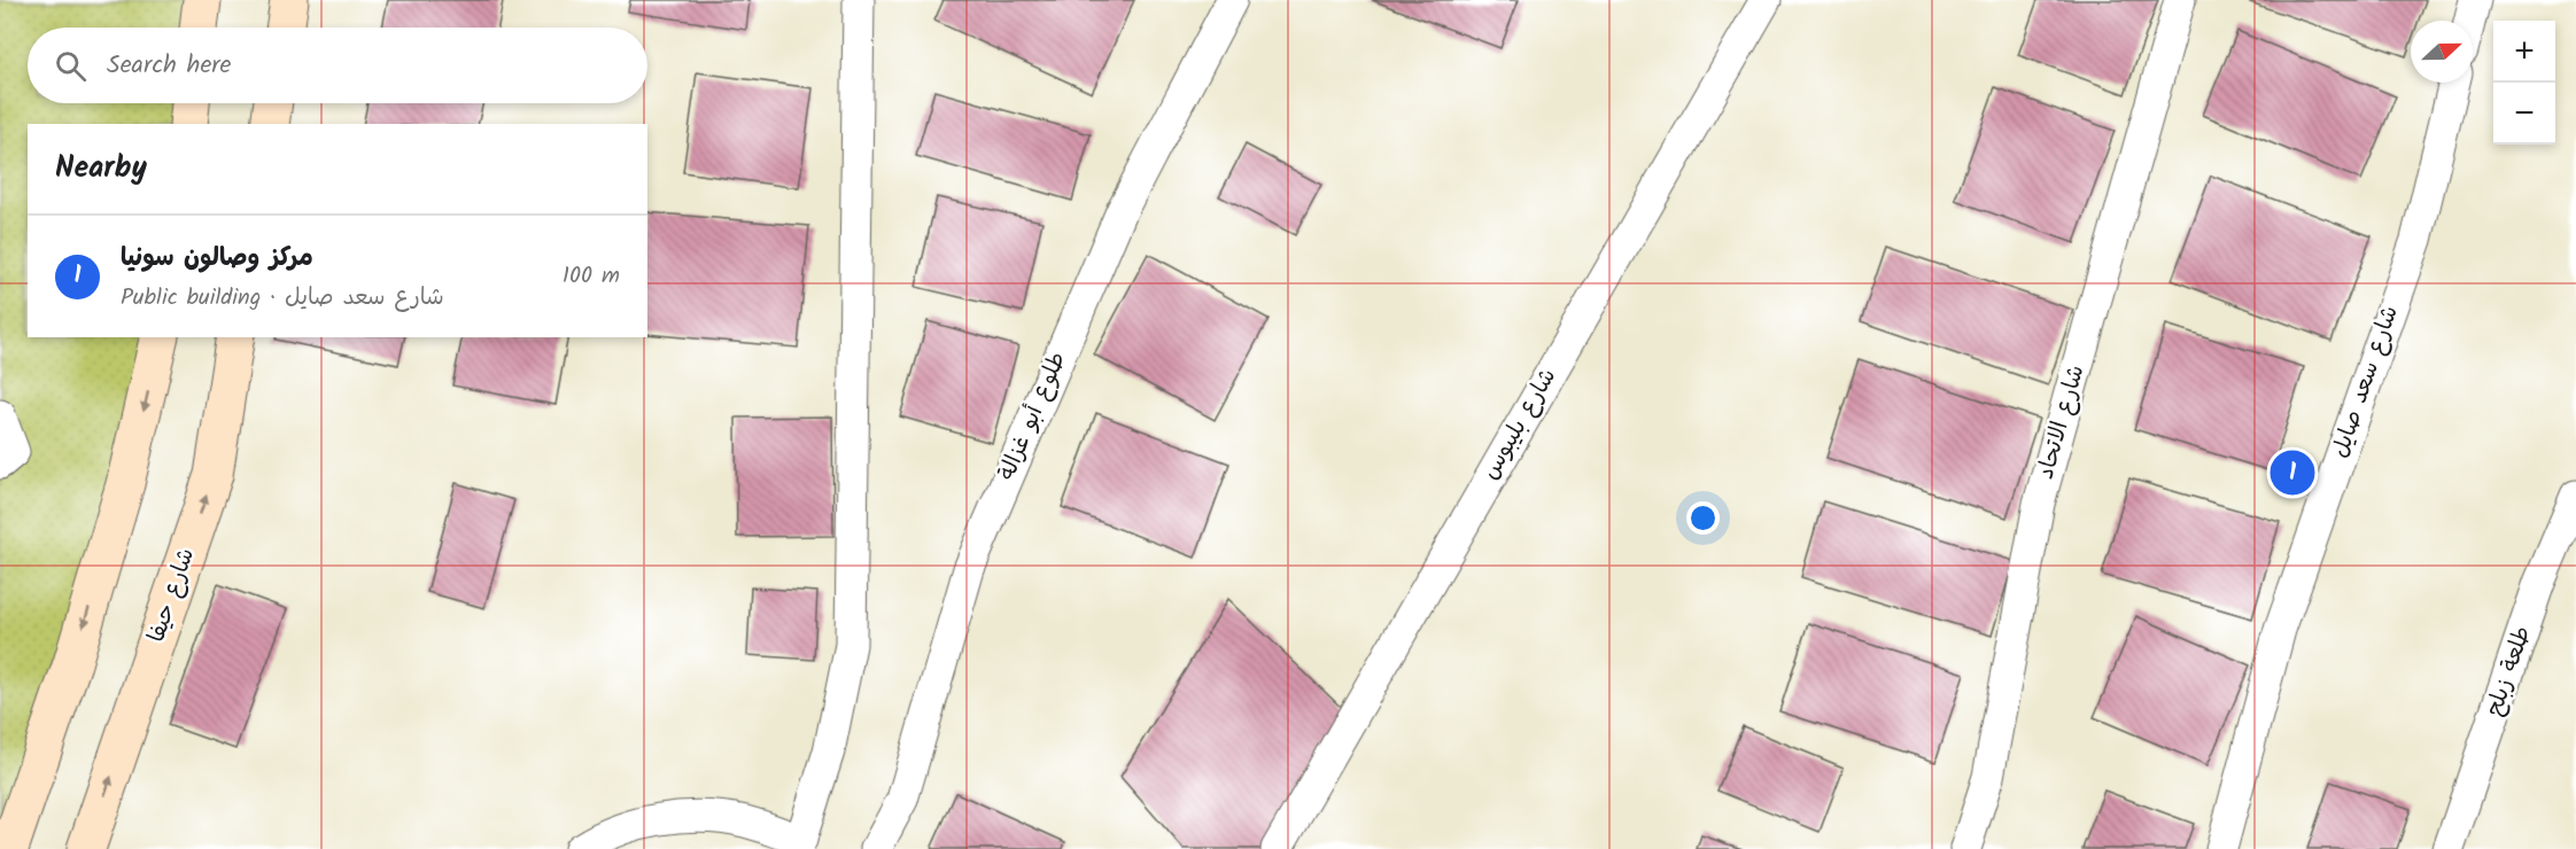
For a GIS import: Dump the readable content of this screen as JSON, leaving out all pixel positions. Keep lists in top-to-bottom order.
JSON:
{
  "streets": {
    "main road": ["شارع حيفا"],
    "street": [
      "شارع سعد صايل",
      "طلوع أبو غزالة",
      "شارع الاتحاد",
      "شارع بليبوس",
      "طلعة زبلح"
    ]
  },
  "north": "right",
  "page": {
    "map_buttons": ["+", "−"],
    "search": "Search here",
    "heading": "Nearby",
    "list": [
      {
        "mark": "1",
        "name": "مركز وصالون سونيا",
        "note": "Public building · شارع سعد صايل",
        "value": "100 m"
      }
    ],
    "pins": "1"
  }
}
